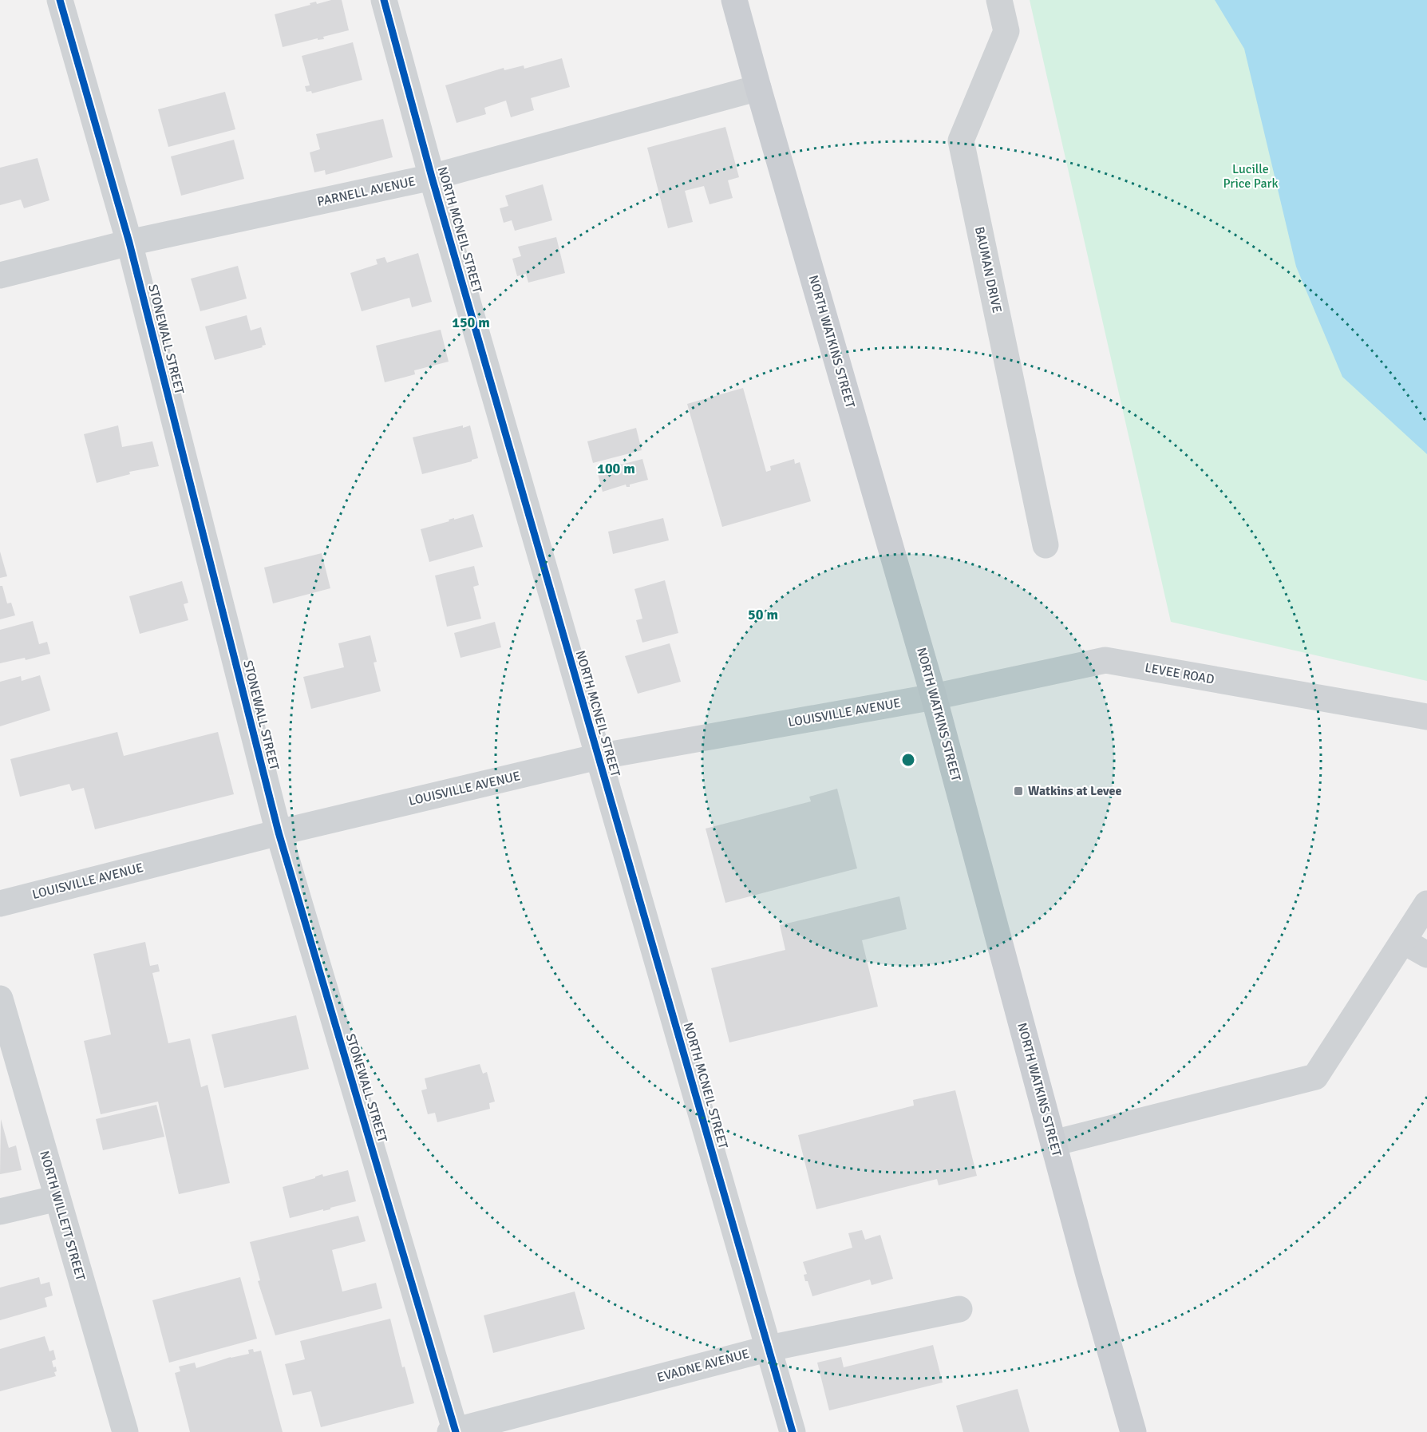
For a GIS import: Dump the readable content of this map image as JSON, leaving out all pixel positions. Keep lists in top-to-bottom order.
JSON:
{
  "streets": {
    "main road": ["NORTH WATKINS STREET"],
    "street": [
      "PARNELL AVENUE",
      "NORTH MCNEIL STREET",
      "BAUMAN DRIVE",
      "STONEWALL STREET",
      "LEVEE ROAD",
      "LOUISVILLE AVENUE",
      "NORTH WILLETT STREET",
      "EVADNE AVENUE"
    ]
  },
  "crossings": [
    ["PARNELL AVENUE", "NORTH MCNEIL STREET"],
    ["PARNELL AVENUE", "STONEWALL STREET"],
    ["PARNELL AVENUE", "NORTH WATKINS STREET"],
    ["NORTH MCNEIL STREET", "LOUISVILLE AVENUE"],
    ["NORTH MCNEIL STREET", "EVADNE AVENUE"],
    ["STONEWALL STREET", "LOUISVILLE AVENUE"],
    ["STONEWALL STREET", "EVADNE AVENUE"],
    ["NORTH WATKINS STREET", "LEVEE ROAD"],
    ["NORTH WATKINS STREET", "LOUISVILLE AVENUE"],
    ["LEVEE ROAD", "LOUISVILLE AVENUE"]
  ],
  "parks": ["Lucille Price Park"],
  "places": {
    "transit": ["Watkins at Levee"]
  },
  "rings": ["150 m", "100 m", "50 m"]
}
